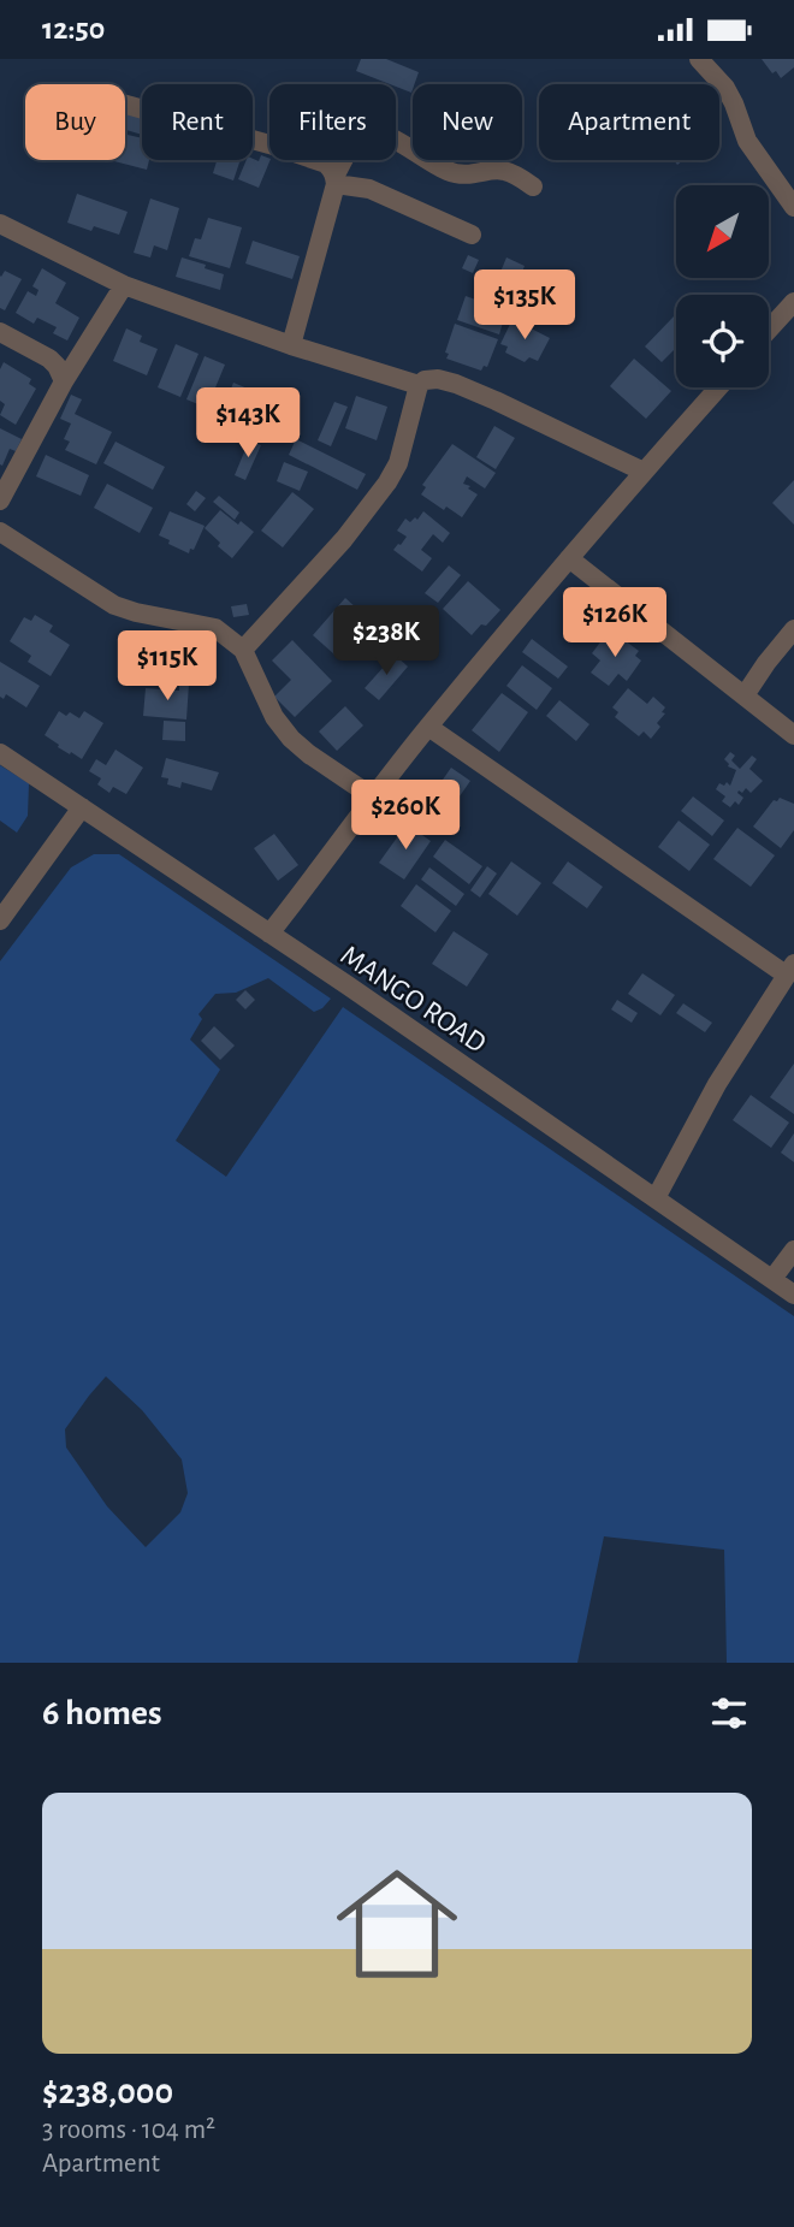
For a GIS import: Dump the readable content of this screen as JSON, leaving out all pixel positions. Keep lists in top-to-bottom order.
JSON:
{
  "streets": {
    "street": ["MANGO ROAD"]
  },
  "north": "bottom left",
  "page": {
    "status": "12:50",
    "chip": [
      "Buy",
      "Rent",
      "Filters",
      "New",
      "Apartment"
    ],
    "price": [
      "$135K",
      "$143K",
      "$126K",
      "$238K",
      "$115K",
      "$260K"
    ],
    "heading": "6 homes",
    "list": [
      {
        "name": "$238,000",
        "note": "3 rooms · 104 m² · Apartment"
      }
    ]
  }
}
